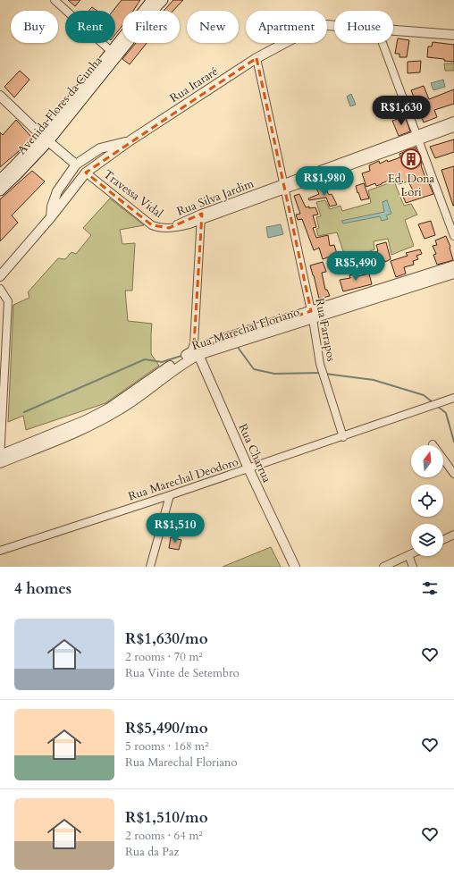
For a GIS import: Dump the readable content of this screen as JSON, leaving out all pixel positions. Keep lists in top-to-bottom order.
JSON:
{
  "streets": {
    "main road": ["Avenida Flores da Cunha"],
    "street": [
      "Rua Itararé",
      "Travessa Vidal",
      "Rua Silva Jardim",
      "Rua Marechal Floriano",
      "Rua Farrapos",
      "Rua Charrua",
      "Rua Marechal Deodoro"
    ]
  },
  "crossings": [
    ["Rua Itararé", "Travessa Vidal"],
    ["Rua Itararé", "Rua Farrapos"],
    ["Travessa Vidal", "Rua Silva Jardim"],
    ["Rua Silva Jardim", "Rua Farrapos"],
    ["Rua Marechal Floriano", "Rua Farrapos"],
    ["Rua Marechal Floriano", "Rua Charrua"],
    ["Rua Farrapos", "Rua Marechal Deodoro"],
    ["Rua Charrua", "Rua Marechal Deodoro"]
  ],
  "places": {
    "building": ["Ed. Dona Lori"]
  },
  "north": "top",
  "page": {
    "chip": [
      "Buy",
      "Rent",
      "Filters",
      "New",
      "Apartment",
      "House"
    ],
    "price": [
      "R$1,630",
      "R$1,980",
      "R$5,490",
      "R$1,510"
    ],
    "heading": "4 homes",
    "list": [
      {
        "name": "R$1,630/mo",
        "note": "2 rooms · 70 m² · Rua Vinte de Setembro"
      },
      {
        "name": "R$5,490/mo",
        "note": "5 rooms · 168 m² · Rua Marechal Floriano"
      },
      {
        "name": "R$1,510/mo",
        "note": "2 rooms · 64 m² · Rua da Paz"
      }
    ]
  }
}
